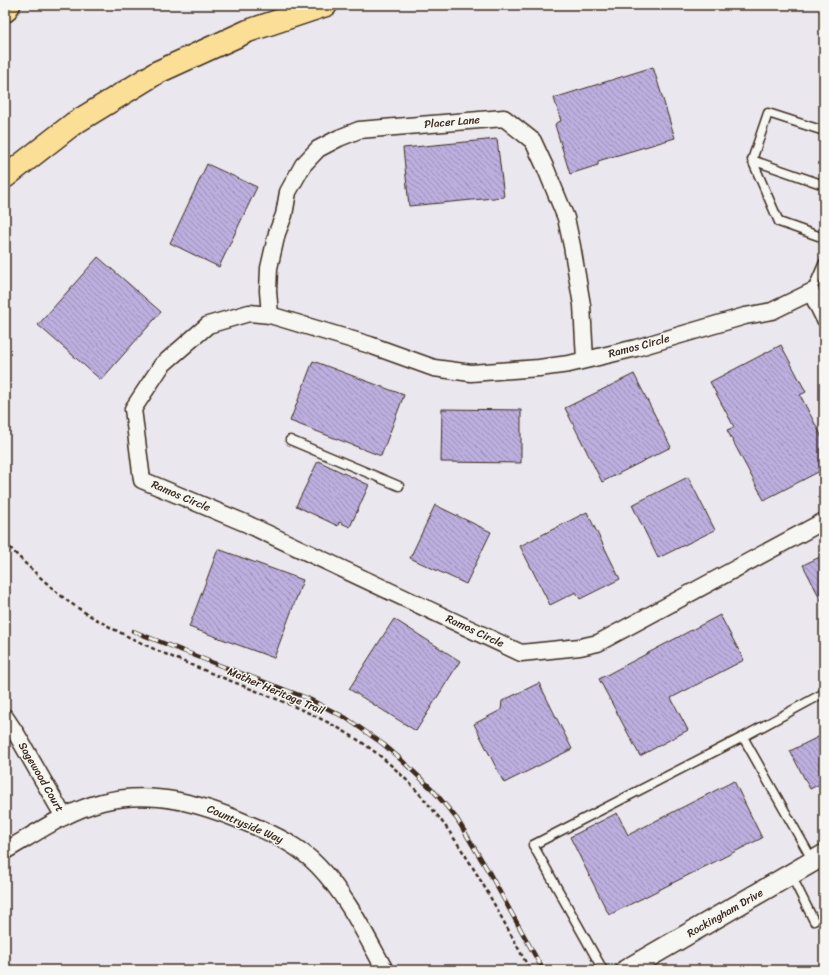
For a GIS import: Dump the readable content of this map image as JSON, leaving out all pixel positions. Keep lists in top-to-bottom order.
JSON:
{
  "streets": {
    "street": [
      "Placer Lane",
      "Ramos Circle",
      "Sagewood Court",
      "Countryside Way",
      "Rockingham Drive"
    ],
    "path": ["Mather Heritage Trail"]
  },
  "crossings": [
    ["Placer Lane", "Ramos Circle"],
    ["Sagewood Court", "Countryside Way"]
  ]
}
